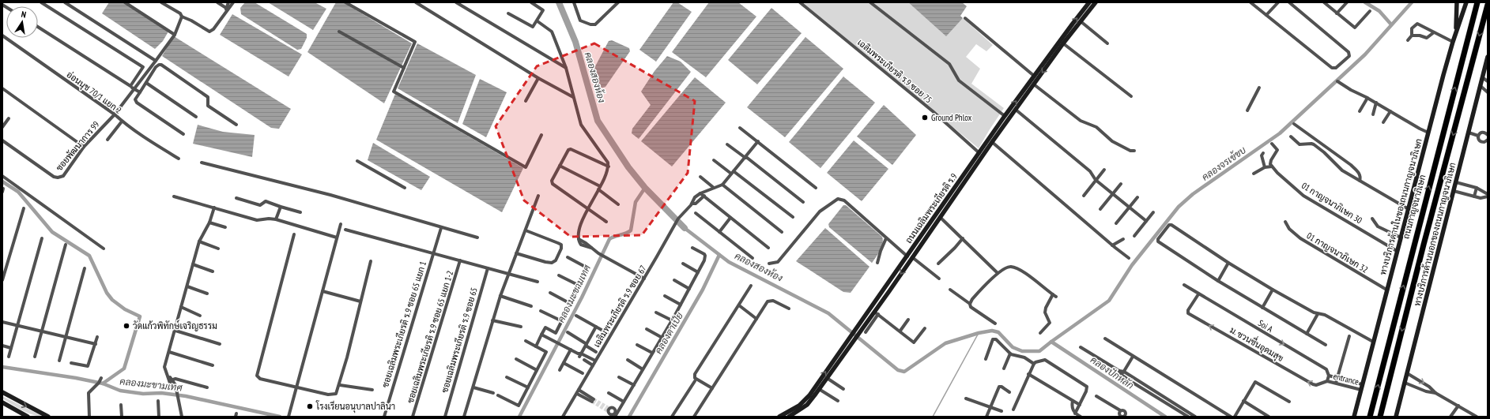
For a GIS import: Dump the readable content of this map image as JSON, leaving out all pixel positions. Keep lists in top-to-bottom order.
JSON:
{
  "streets": {
    "highway": ["ถนนกาญจนาภิเษก"],
    "main road": ["ทางบริการด้านในของถนนกาญจนาภิเษก", "ถนนเฉลิมพระเกียรติ ร.9", "ทางบริการด้านนอกของถนนกาญจนาภิเษก"],
    "street": [
      "เฉลิมพระเกียรติ ร.9 ซอย 75",
      "อ่อนนุช 70/1 แยก 2",
      "ซอยพัฒนาการ 99",
      "01 กาญจนาภิเษก 30",
      "01 กาญจนาภิเษก 32",
      "เฉลิมพระเกียรติ ร.9 ซอย 67",
      "ซอยเฉลิมพระเกียรติ ร.9 ซอย 65 แยก 1",
      "Soi A",
      "ซอยเฉลิมพระเกียรติ ร.9 ซอย 65 แยก 1-2",
      "ซอยเฉลิมพระเกียรติ ร.9 ซอย 65",
      "ม. ชวนชื่นอุดมสุข",
      "entrance"
    ]
  },
  "crossings": [
    ["เฉลิมพระเกียรติ ร.9 ซอย 75", "ถนนเฉลิมพระเกียรติ ร.9"],
    ["อ่อนนุช 70/1 แยก 2", "ซอยพัฒนาการ 99"],
    ["01 กาญจนาภิเษก 30", "ทางบริการด้านในของถนนกาญจนาภิเษก"],
    ["ทางบริการด้านในของถนนกาญจนาภิเษก", "01 กาญจนาภิเษก 32"],
    ["ทางบริการด้านในของถนนกาญจนาภิเษก", "entrance"],
    ["Soi A", "ม. ชวนชื่นอุดมสุข"],
    ["ม. ชวนชื่นอุดมสุข", "entrance"]
  ],
  "one_way": ["ม. ชวนชื่นอุดมสุข"],
  "water": [
    "คลองสองห้อง",
    "คลองจรเข้ขบ",
    "คลองมะขามเทศ",
    "คลองตาเปีย",
    "คลองปักหลัก"
  ],
  "places": ["Ground Phlox", "วัดแก้วพิทักษ์เจริญธรรม", "โรงเรียนอนุบาลปาลินา"],
  "north": "top"
}
